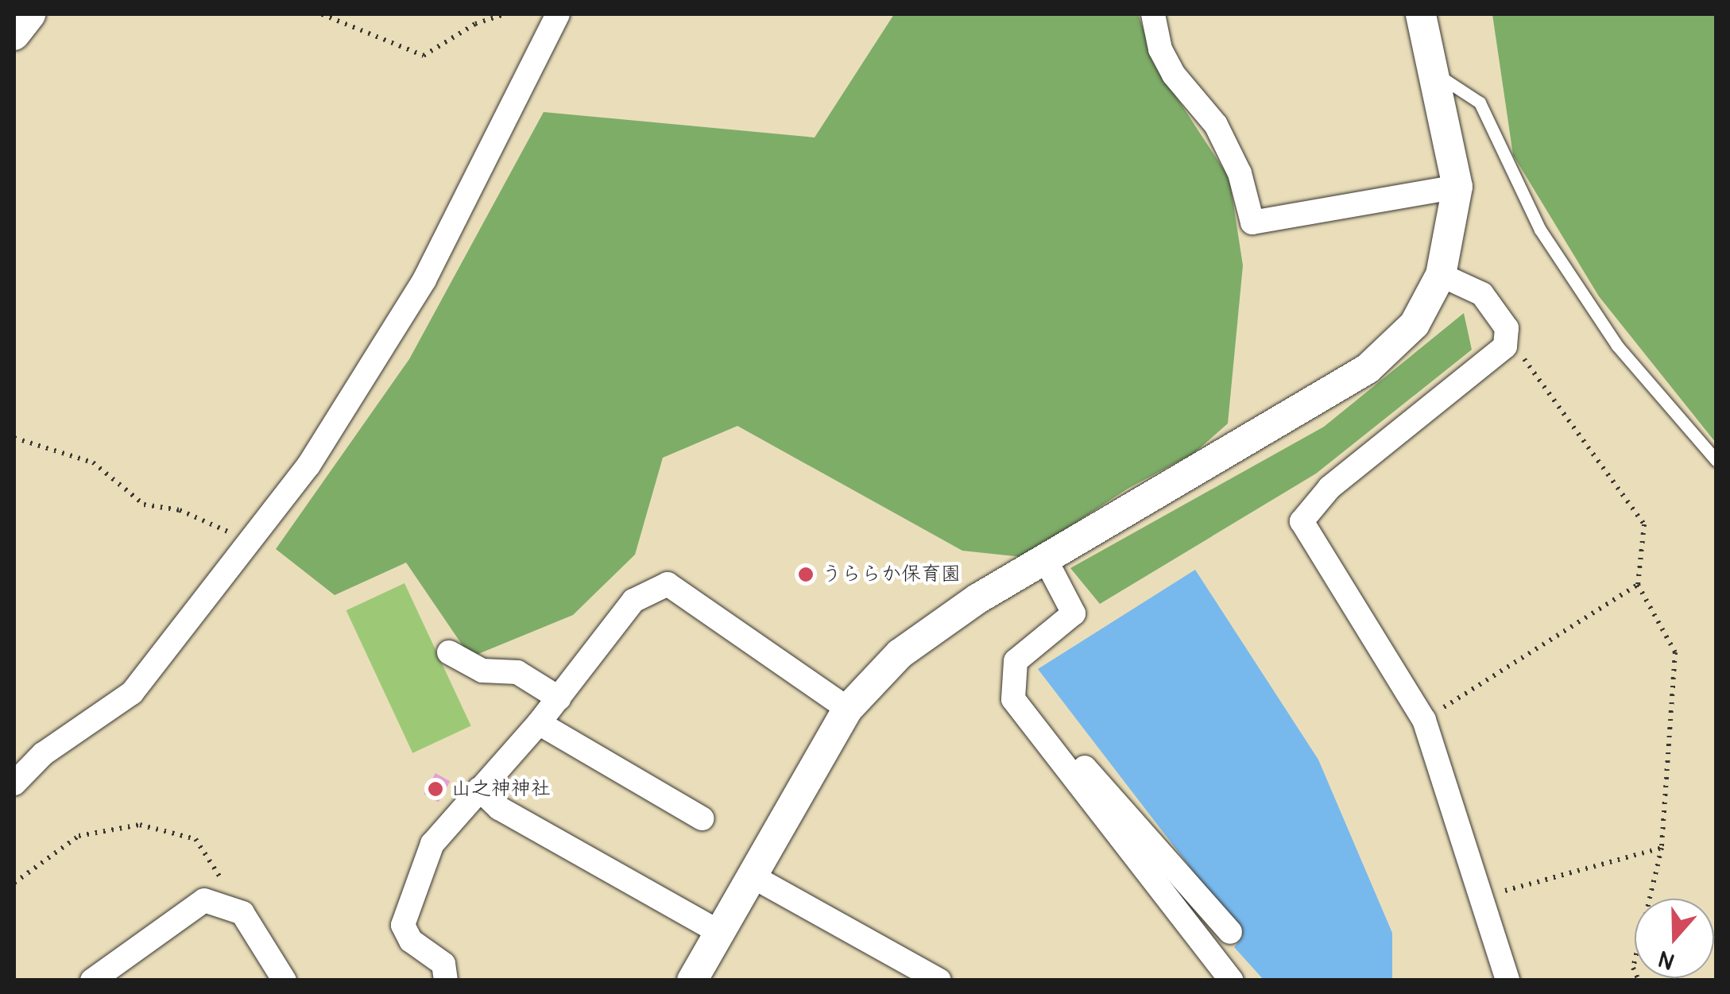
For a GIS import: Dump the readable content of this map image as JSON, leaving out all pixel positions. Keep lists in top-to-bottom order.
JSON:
{
  "places": ["うららか保育園", "山之神神社"],
  "north": "bottom"
}
